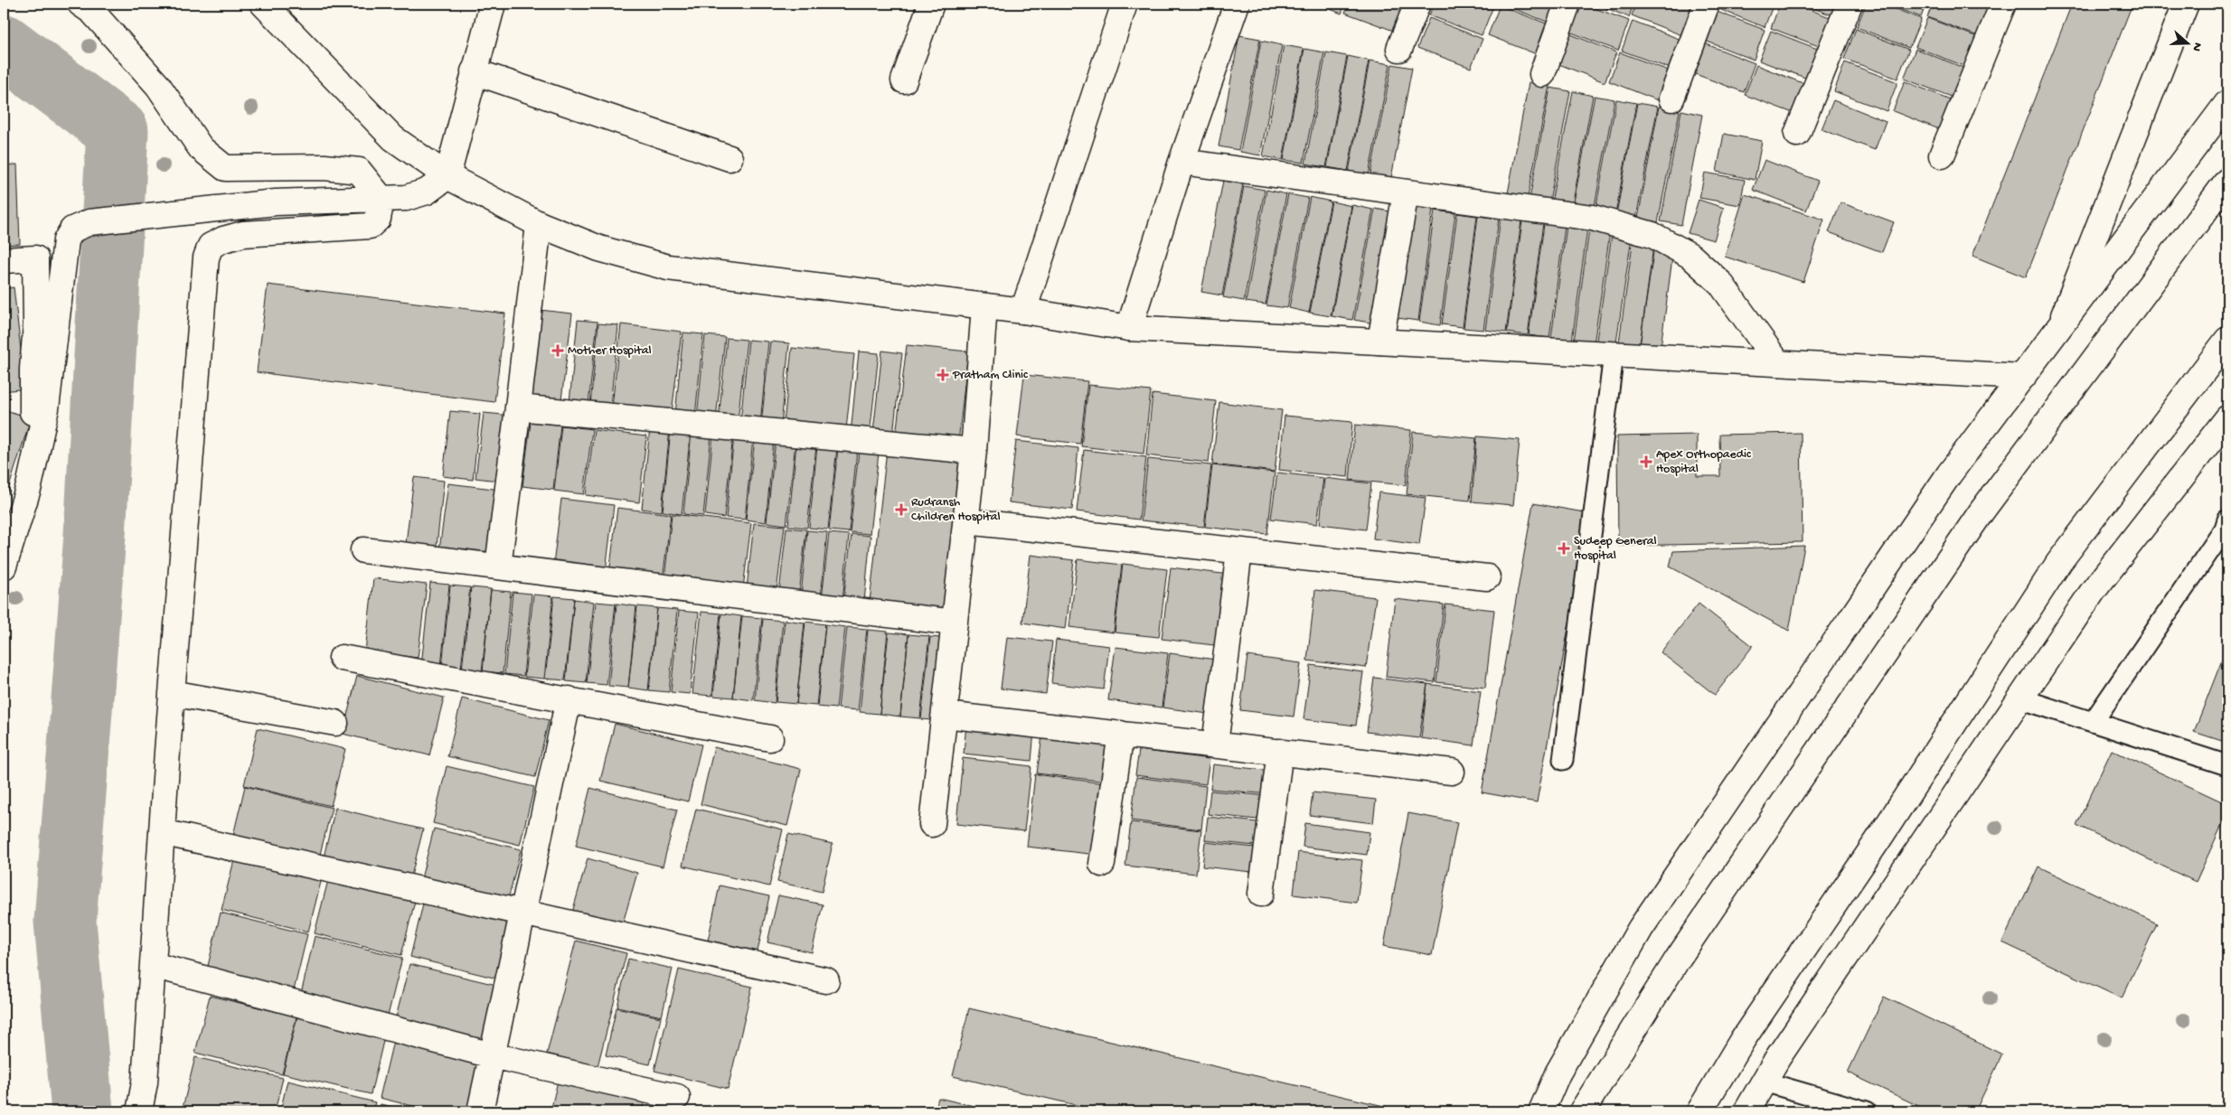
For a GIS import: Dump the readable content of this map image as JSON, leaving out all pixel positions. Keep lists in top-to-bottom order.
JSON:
{
  "places": {
    "health": [
      "Mother Hospital",
      "Pratham Clinic",
      "Apex Orthopaedic Hospital",
      "Rudransh Children Hospital",
      "Sudeep General Hospital"
    ]
  },
  "north": "right"
}
